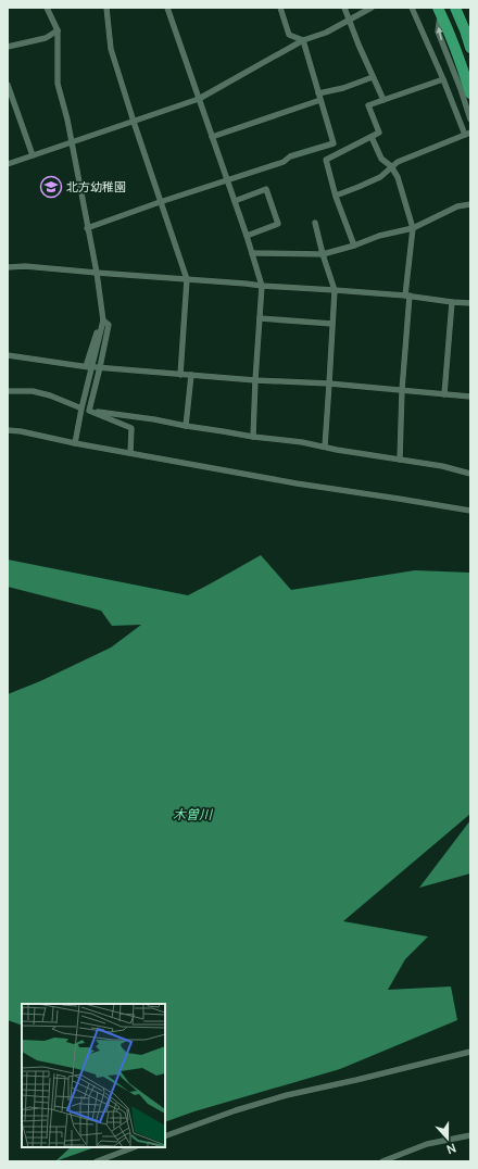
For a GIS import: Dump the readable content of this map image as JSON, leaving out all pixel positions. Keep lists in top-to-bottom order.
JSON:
{
  "water": ["木曽川"],
  "places": {
    "school or university": ["北方幼稚園"]
  },
  "north": "bottom"
}
